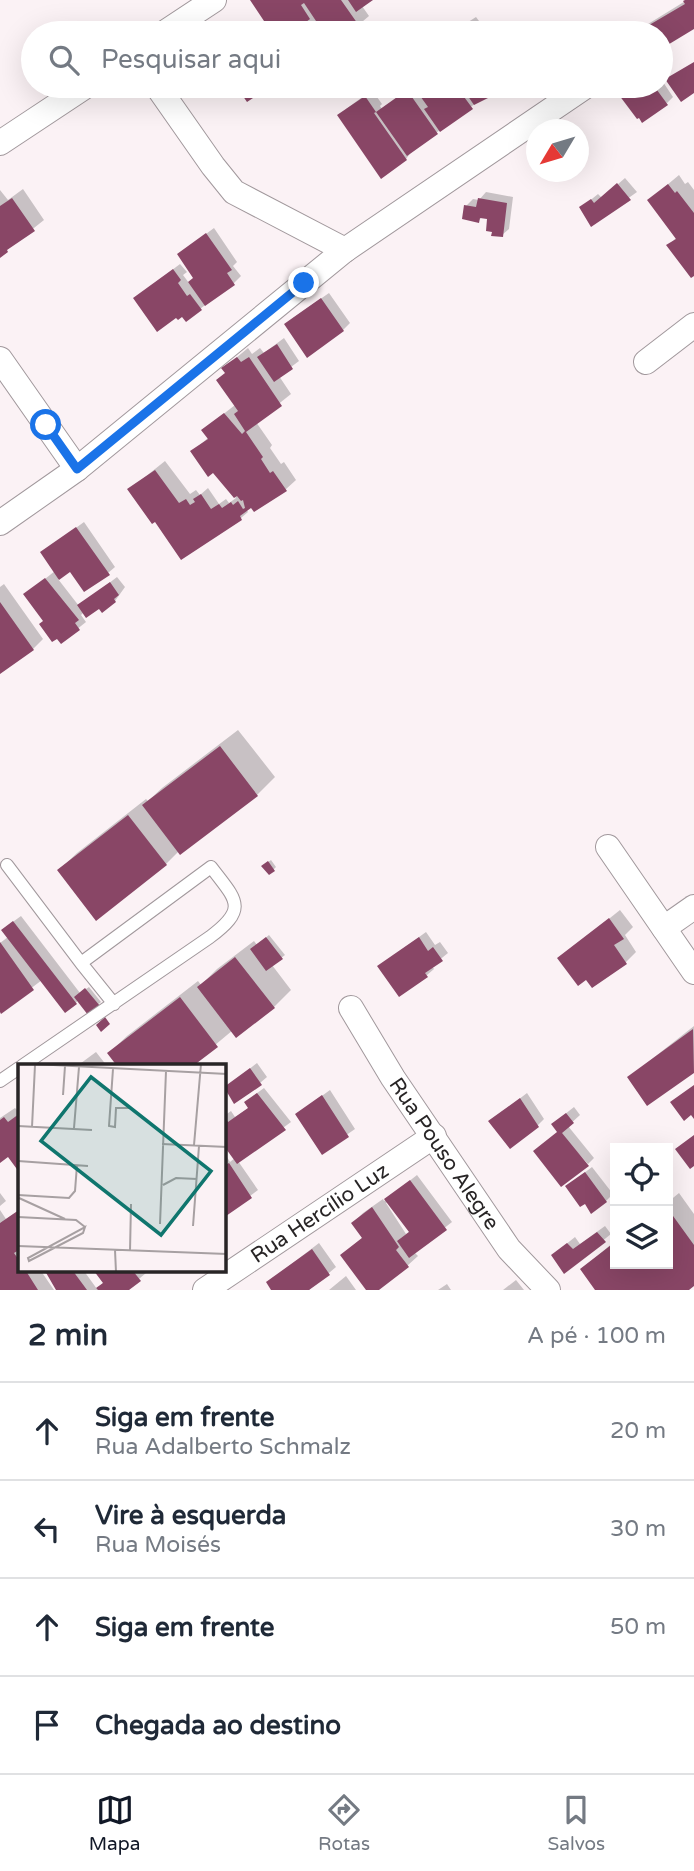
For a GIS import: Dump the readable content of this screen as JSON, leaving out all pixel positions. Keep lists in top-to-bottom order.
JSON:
{
  "streets": {
    "street": ["Rua Pouso Alegre", "Rua Hercílio Luz"]
  },
  "crossings": [
    ["Rua Pouso Alegre", "Rua Hercílio Luz"]
  ],
  "north": "bottom left",
  "page": {
    "search": "Pesquisar aqui",
    "heading": ["2 min", "A pé · 100 m"],
    "list": [
      ["Siga em frente", "Rua Adalberto Schmalz", "20 m"],
      ["Vire à esquerda", "Rua Moisés", "30 m"],
      ["Siga em frente", "50 m"],
      "Chegada ao destino"
    ],
    "nav": ["Mapa", "Rotas", "Salvos"]
  }
}
